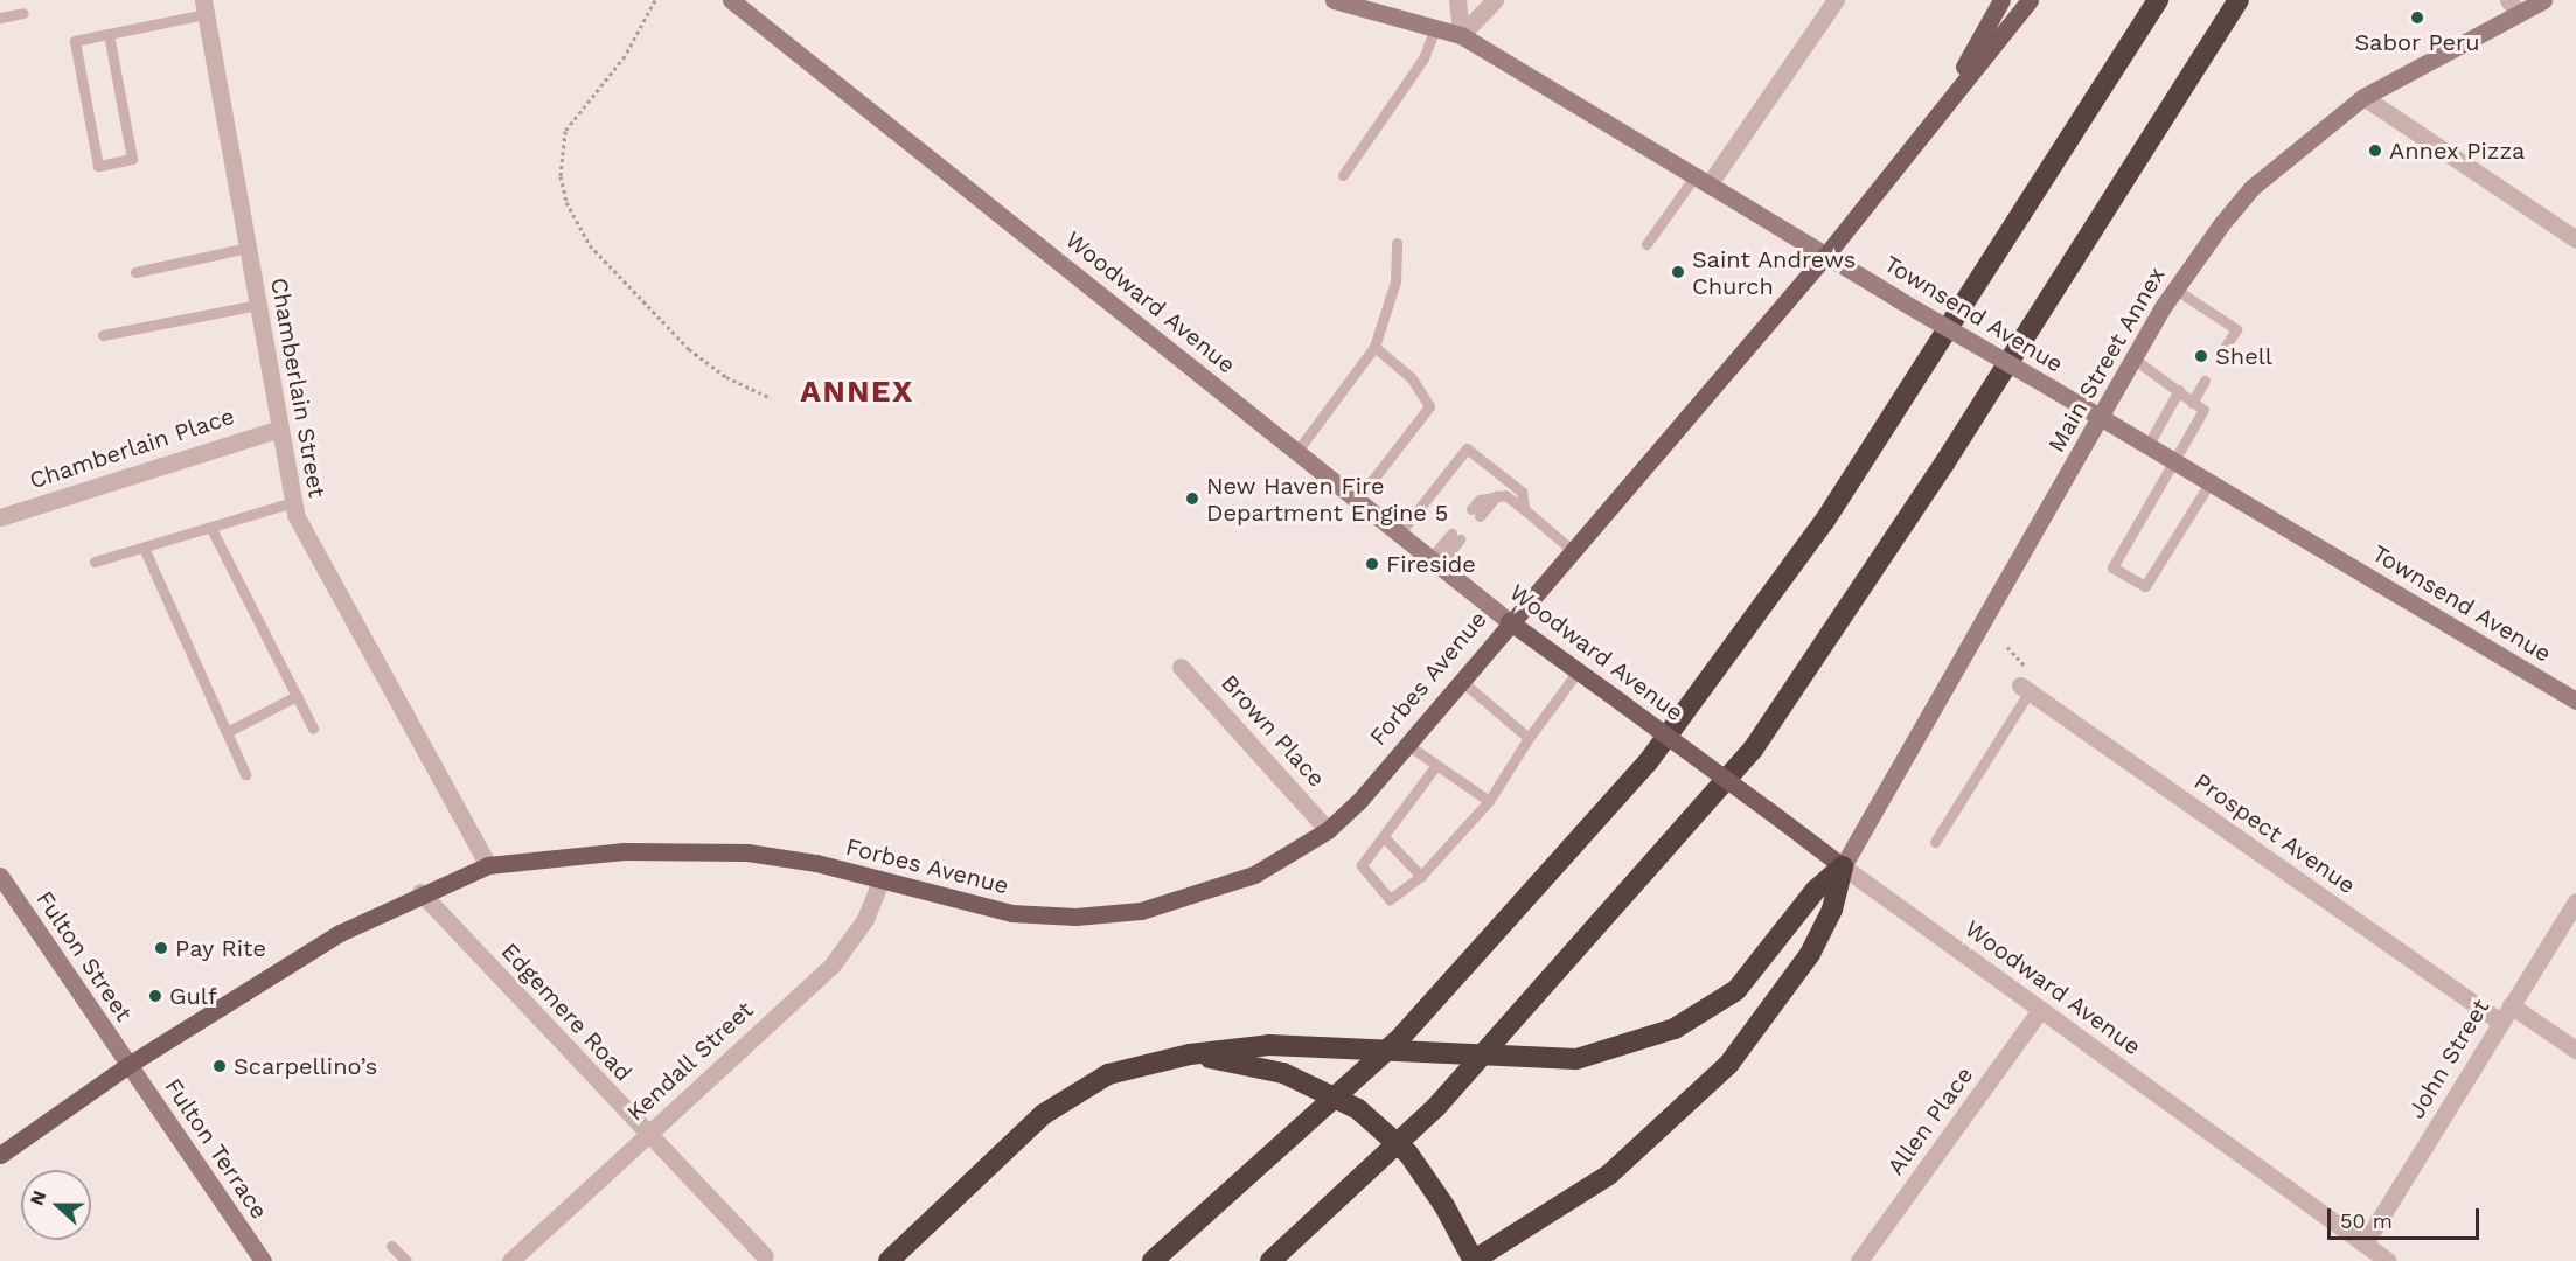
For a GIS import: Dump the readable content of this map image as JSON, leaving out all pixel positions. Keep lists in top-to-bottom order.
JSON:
{
  "streets": {
    "main road": [
      "Woodward Avenue",
      "Townsend Avenue",
      "Main Street Annex",
      "Forbes Avenue",
      "Fulton Street",
      "Fulton Terrace"
    ],
    "street": [
      "Chamberlain Street",
      "Chamberlain Place",
      "Brown Place",
      "Prospect Avenue",
      "Edgemere Road",
      "John Street",
      "Kendall Street",
      "Allen Place"
    ]
  },
  "crossings": [
    ["Woodward Avenue", "Main Street Annex"],
    ["Woodward Avenue", "Forbes Avenue"],
    ["Woodward Avenue", "John Street"],
    ["Woodward Avenue", "Allen Place"],
    ["Townsend Avenue", "Main Street Annex"],
    ["Townsend Avenue", "Forbes Avenue"],
    ["Chamberlain Street", "Chamberlain Place"],
    ["Chamberlain Street", "Forbes Avenue"],
    ["Forbes Avenue", "Brown Place"],
    ["Forbes Avenue", "Fulton Street"],
    ["Forbes Avenue", "Edgemere Road"],
    ["Forbes Avenue", "Kendall Street"],
    ["Forbes Avenue", "Fulton Terrace"],
    ["Prospect Avenue", "John Street"],
    ["Fulton Street", "Fulton Terrace"],
    ["Edgemere Road", "Kendall Street"]
  ],
  "districts": ["ANNEX"],
  "places": [
    "Sabor Peru",
    "Annex Pizza",
    "Saint Andrews Church",
    "Shell",
    "New Haven Fire Department Engine 5",
    "Fireside",
    "Pay Rite",
    "Gulf",
    "Scarpellino’s"
  ],
  "scale_bar": "50 m",
  "north": "left"
}
